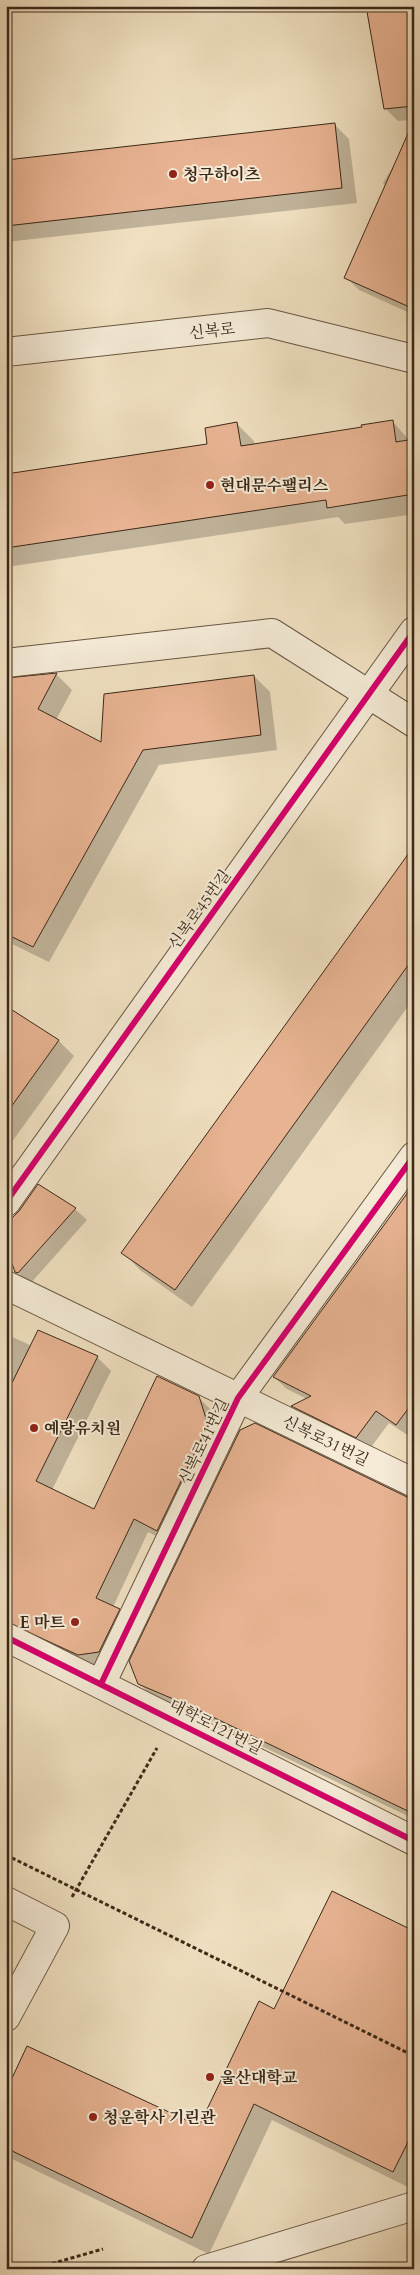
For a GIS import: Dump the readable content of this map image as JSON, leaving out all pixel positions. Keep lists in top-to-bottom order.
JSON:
{
  "streets": {
    "street": [
      "신복로",
      "신복로45번길",
      "신복로31번길",
      "신복로41번길",
      "대학로121번길"
    ]
  },
  "crossings": [
    ["신복로31번길", "신복로41번길"],
    ["신복로41번길", "대학로121번길"]
  ],
  "places": [
    "청구하이츠",
    "현대문수팰리스",
    "예랑유치원",
    "E 마트",
    "울산대학교",
    "청운학사 기린관"
  ]
}
